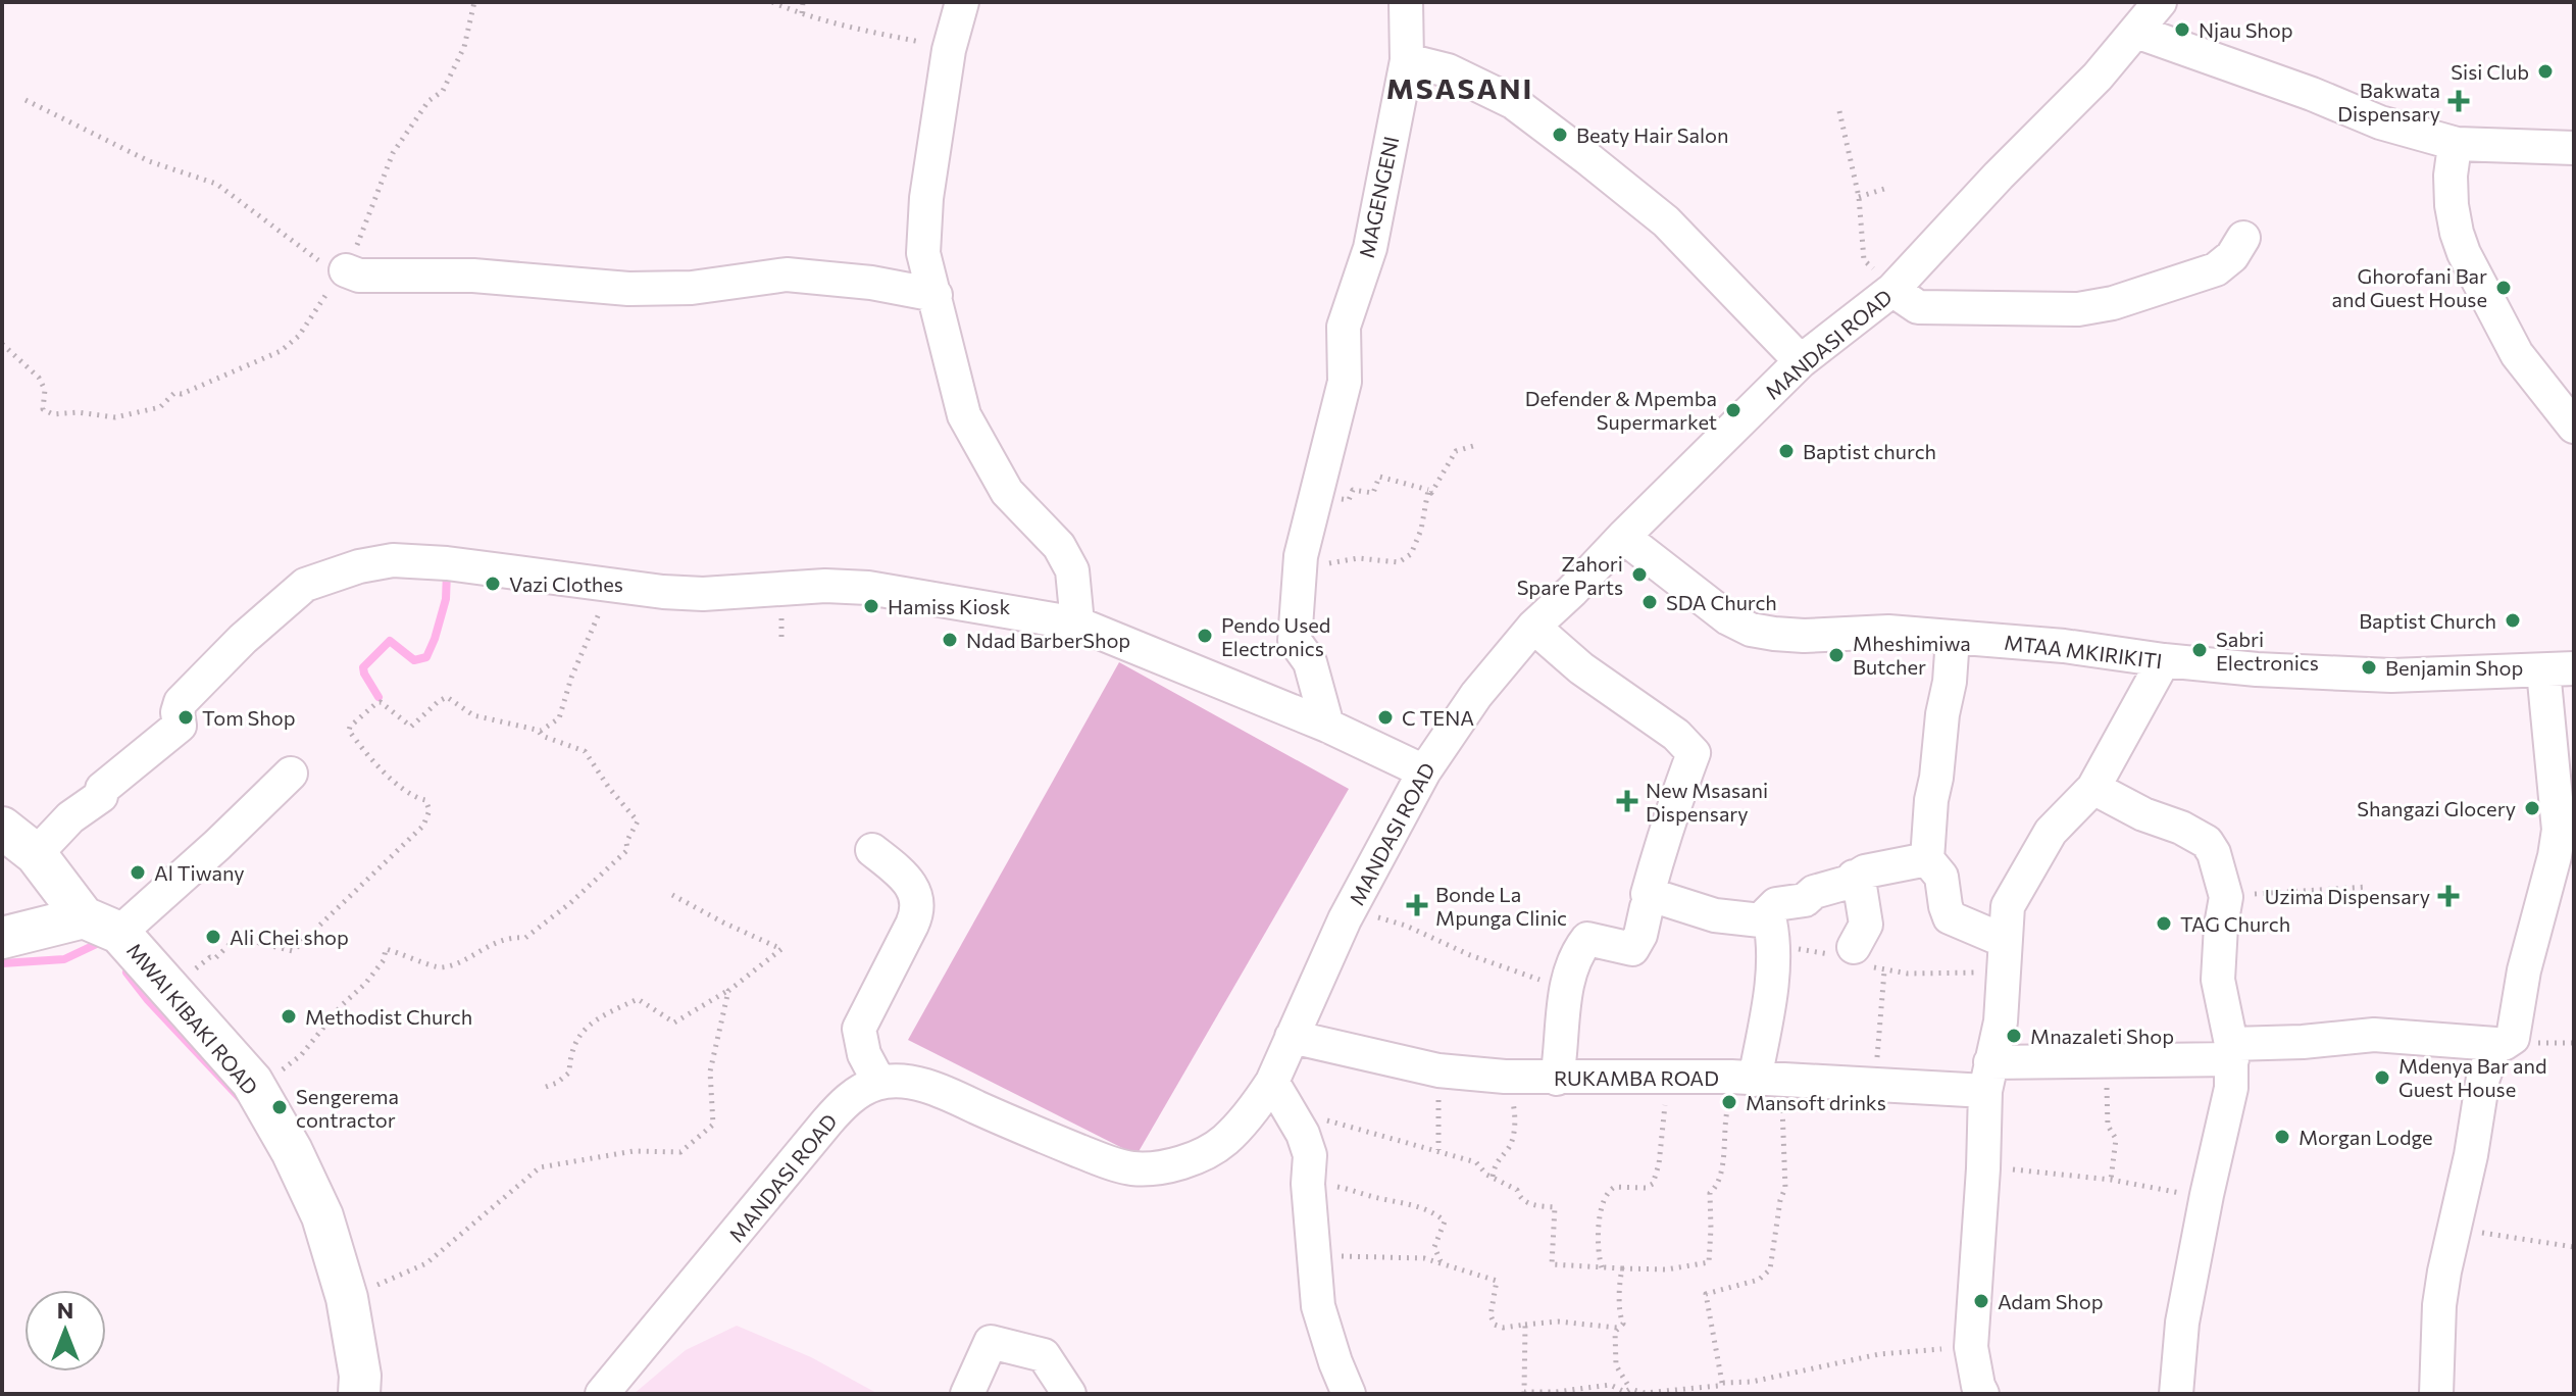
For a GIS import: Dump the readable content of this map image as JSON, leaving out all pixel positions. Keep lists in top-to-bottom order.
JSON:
{
  "streets": {
    "main road": ["MWAI KIBAKI ROAD"],
    "street": [
      "MAGENGENI",
      "MANDASI ROAD",
      "MTAA MKIRIKITI",
      "RUKAMBA ROAD"
    ]
  },
  "crossings": [
    ["MANDASI ROAD", "MTAA MKIRIKITI"],
    ["MANDASI ROAD", "RUKAMBA ROAD"]
  ],
  "districts": ["MSASANI"],
  "places": {
    "other": [
      "Njau Shop",
      "Sisi Club",
      "Beaty Hair Salon",
      "Ghorofani Bar and Guest House",
      "Defender & Mpemba Supermarket",
      "Baptist church",
      "Zahori Spare Parts",
      "Vazi Clothes",
      "SDA Church",
      "Hamiss Kiosk",
      "Baptist Church",
      "Pendo Used Electronics",
      "Ndad BarberShop",
      "Sabri Electronics",
      "Mheshimiwa Butcher",
      "Benjamin Shop",
      "Tom Shop",
      "C TENA",
      "Shangazi Glocery",
      "Al Tiwany",
      "TAG Church",
      "Ali Chei shop",
      "Methodist Church",
      "Mnazaleti Shop",
      "Mdenya Bar and Guest House",
      "Mansoft drinks",
      "Sengerema contractor",
      "Morgan Lodge",
      "Adam Shop"
    ],
    "health": [
      "Bakwata Dispensary",
      "New Msasani Dispensary",
      "Uzima Dispensary",
      "Bonde La Mpunga Clinic"
    ]
  },
  "north": "top"
}
